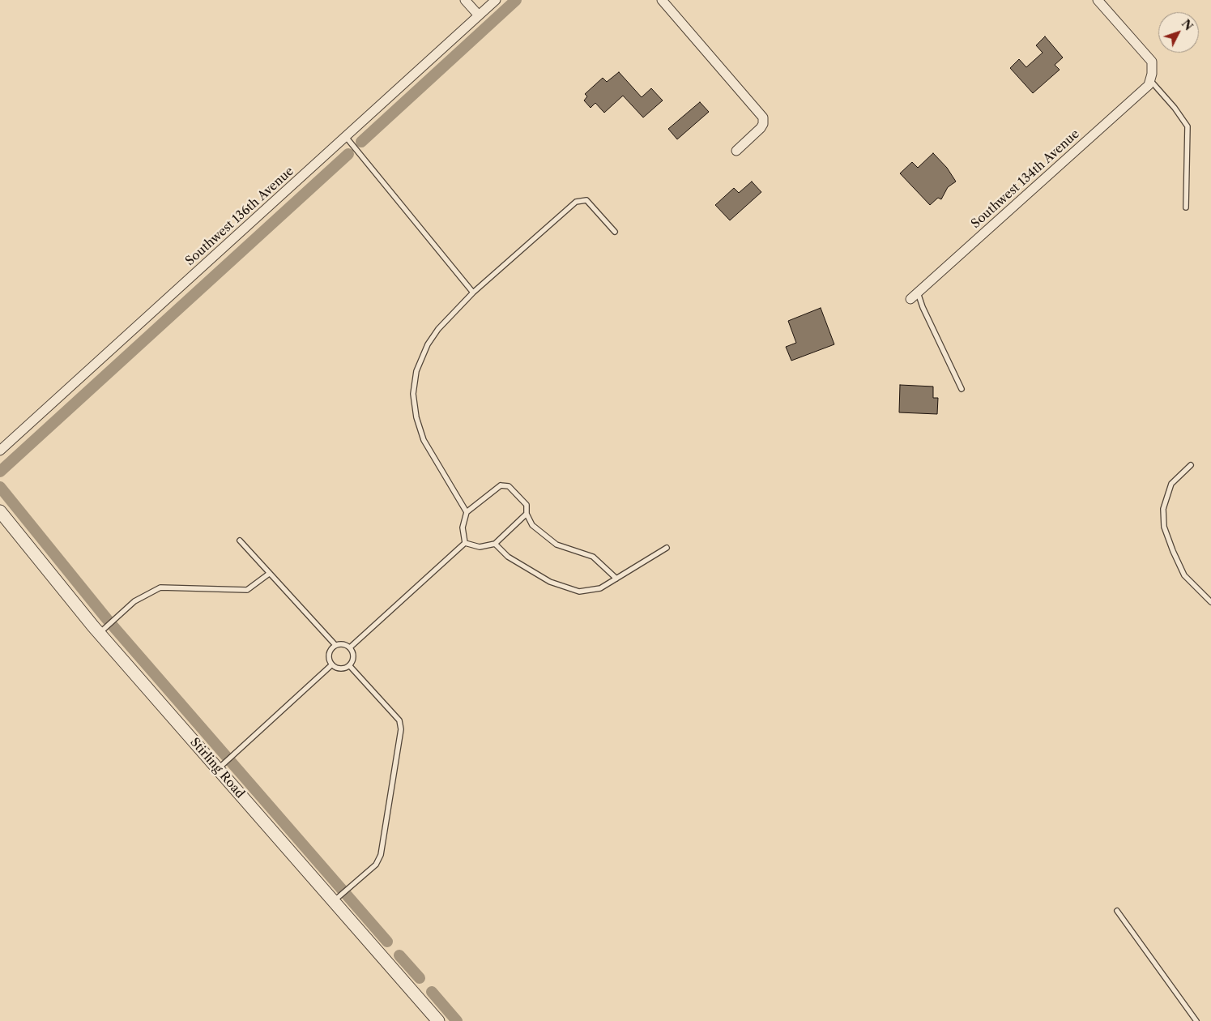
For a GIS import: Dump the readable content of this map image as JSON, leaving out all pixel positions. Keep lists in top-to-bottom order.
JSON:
{
  "streets": {
    "street": ["Southwest 134th Avenue", "Southwest 136th Avenue", "Stirling Road"]
  },
  "north": "top right"
}
